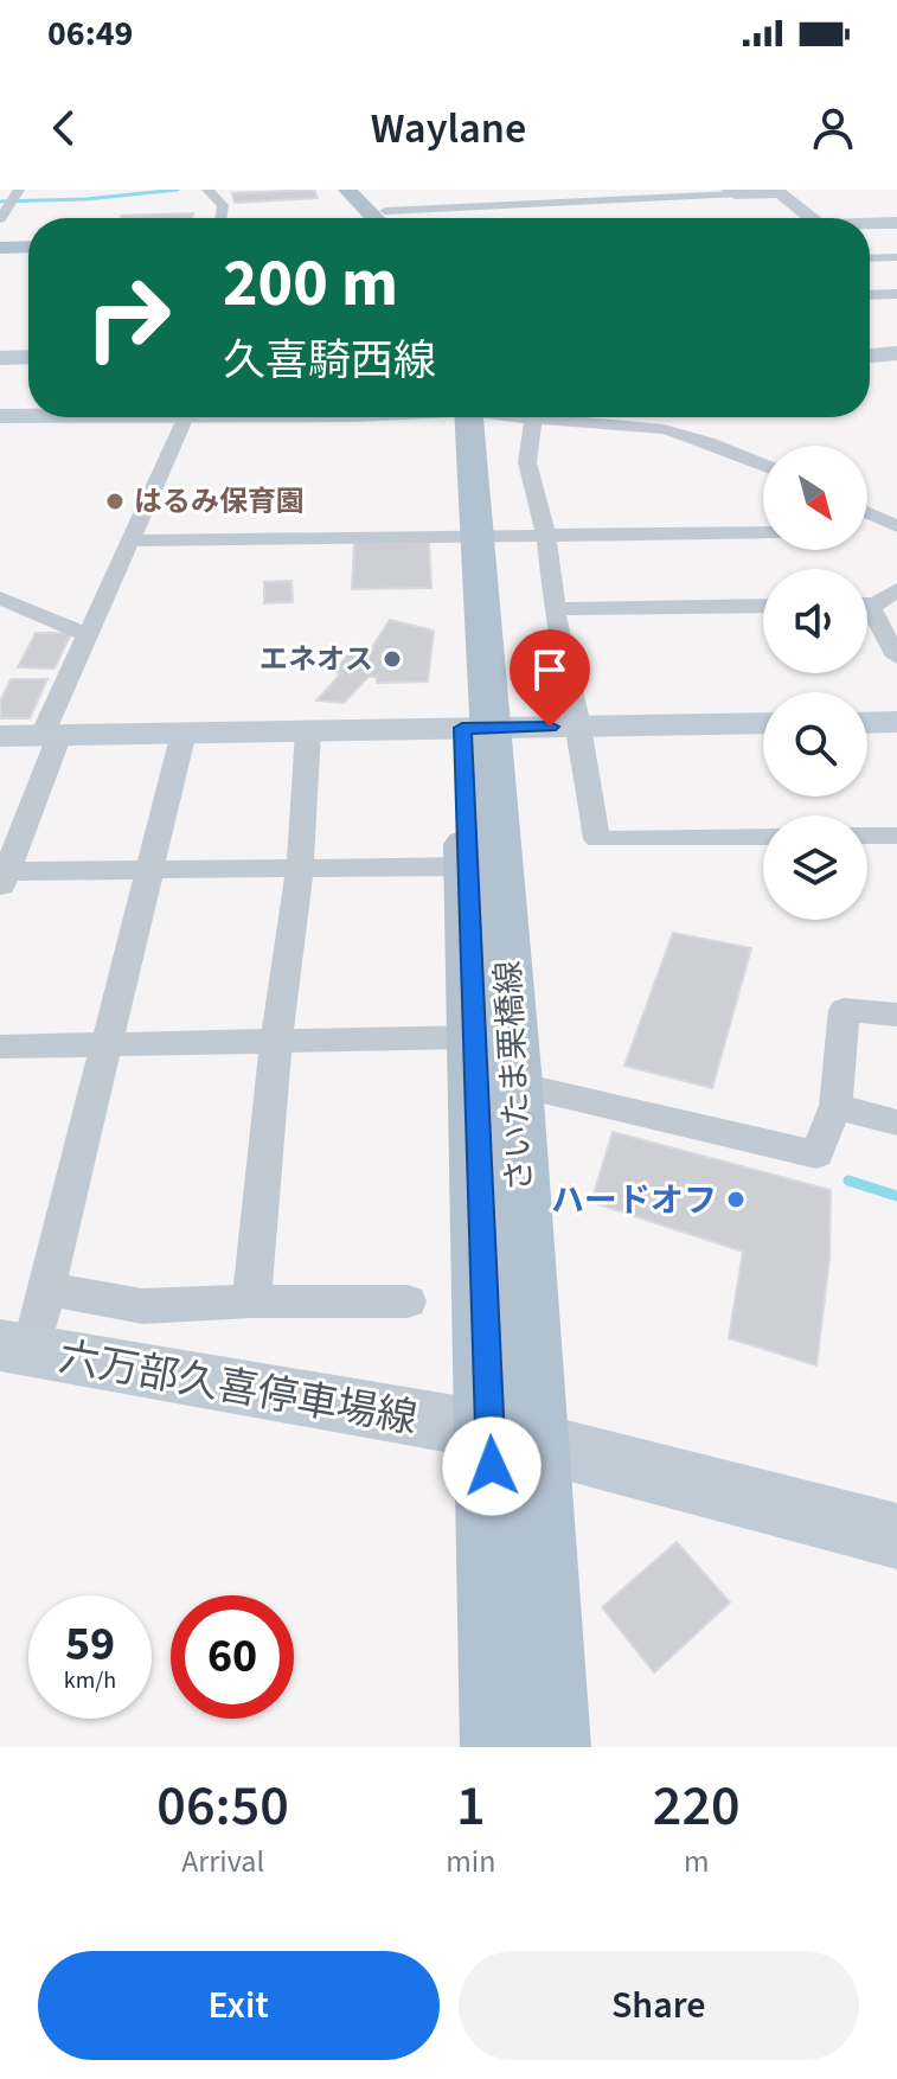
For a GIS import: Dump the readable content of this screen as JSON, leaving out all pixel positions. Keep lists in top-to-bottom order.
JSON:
{
  "streets": {
    "main road": ["さいたま栗橋線"],
    "street": ["六万部久喜停車場線"]
  },
  "crossings": [
    ["さいたま栗橋線", "六万部久喜停車場線"]
  ],
  "places": ["はるみ保育園", "エネオス", "ハードオフ"],
  "north": "bottom right",
  "page": {
    "status": "06:49",
    "header": "Waylane",
    "turn": ["200 m", "久喜騎西線"],
    "speed": "59 km/h",
    "limit": "60",
    "eta": [
      "06:50",
      "Arrival",
      "1",
      "min",
      "220",
      "m"
    ],
    "buttons": ["Exit", "Share"]
  }
}
